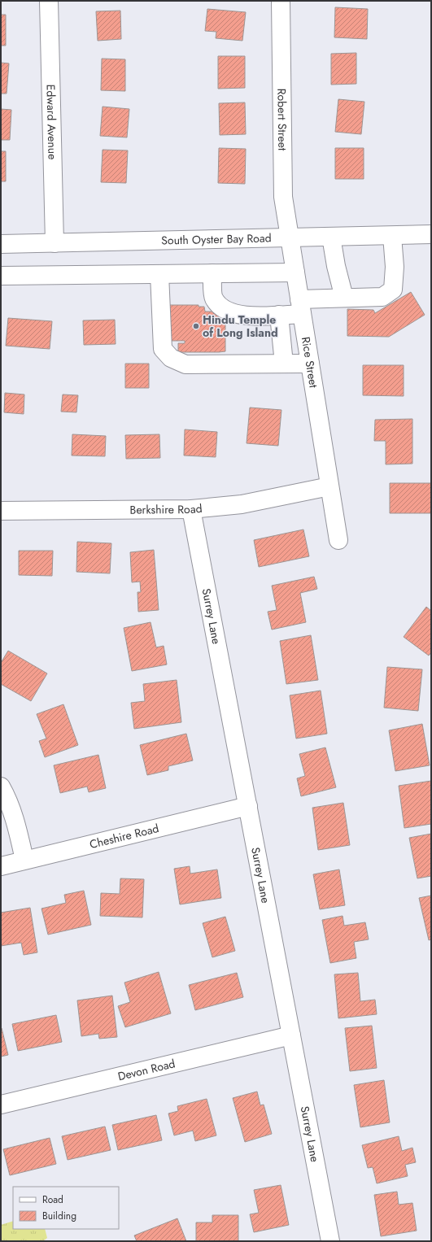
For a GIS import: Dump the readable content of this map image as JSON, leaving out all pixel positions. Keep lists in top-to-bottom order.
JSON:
{
  "streets": {
    "street": [
      "Robert Street",
      "Edward Avenue",
      "South Oyster Bay Road",
      "Rice Street",
      "Berkshire Road",
      "Surrey Lane",
      "Cheshire Road",
      "Devon Road"
    ]
  },
  "crossings": [
    ["Robert Street", "South Oyster Bay Road"],
    ["Robert Street", "Rice Street"],
    ["Edward Avenue", "South Oyster Bay Road"],
    ["South Oyster Bay Road", "Rice Street"],
    ["Rice Street", "Berkshire Road"],
    ["Berkshire Road", "Surrey Lane"],
    ["Surrey Lane", "Cheshire Road"],
    ["Surrey Lane", "Devon Road"]
  ],
  "places": ["Hindu Temple of Long Island"],
  "legend": ["Road", "Building"]
}
